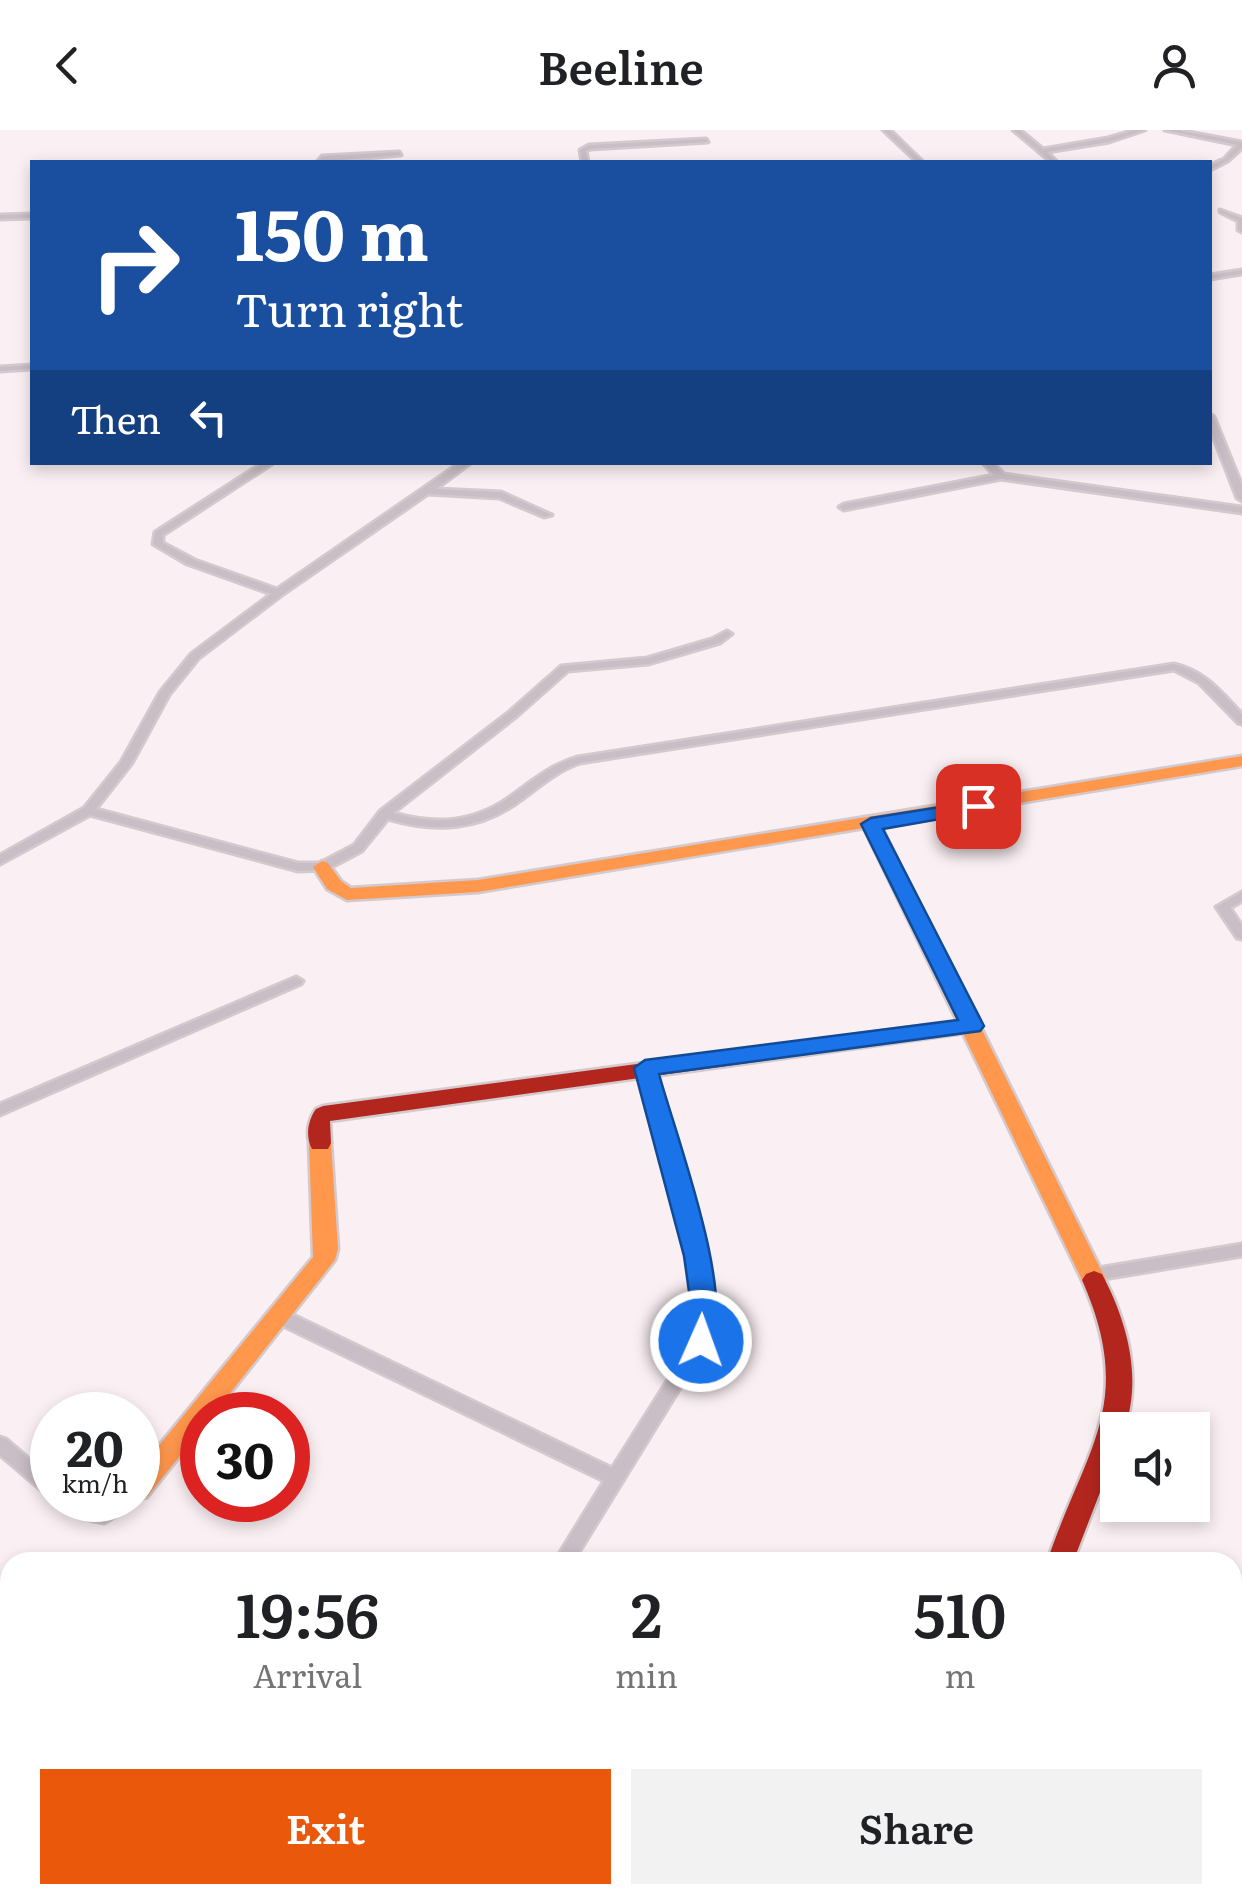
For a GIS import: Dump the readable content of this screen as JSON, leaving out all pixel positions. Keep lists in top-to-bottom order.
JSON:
{
  "page": {
    "header": "Beeline",
    "turn": ["150 m", "Turn right"],
    "then": "Then",
    "speed": "20 km/h",
    "limit": "30",
    "eta": [
      "19:56",
      "Arrival",
      "2",
      "min",
      "510",
      "m"
    ],
    "buttons": ["Exit", "Share"]
  }
}
